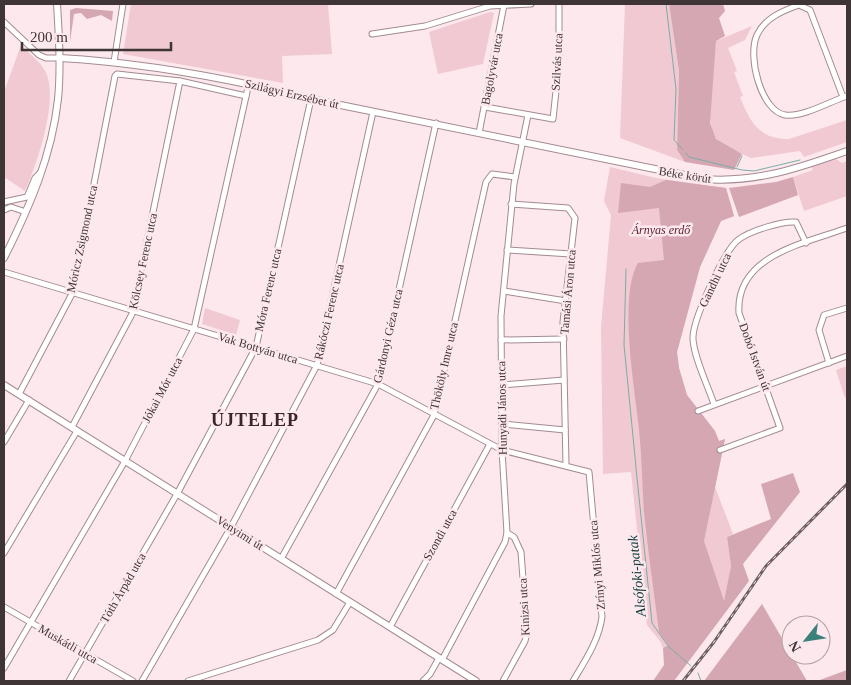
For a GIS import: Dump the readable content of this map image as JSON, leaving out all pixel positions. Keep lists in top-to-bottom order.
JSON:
{
  "streets": {
    "street": [
      "Szilvás utca",
      "Bagolyvár utca",
      "Szilágyi Erzsébet út",
      "Béke körút",
      "Móricz Zsigmond utca",
      "Kölcsey Ferenc utca",
      "Gandhi utca",
      "Móra Ferenc utca",
      "Tamási Áron utca",
      "Rákóczi Ferenc utca",
      "Gárdonyi Géza utca",
      "Vak Bottyán utca",
      "Dobó István út",
      "Thököly Imre utca",
      "Jókai Mór utca",
      "Hunyadi János utca",
      "Venyimi út",
      "Szondi utca",
      "Zrínyi Miklós utca",
      "Tóth Árpád utca",
      "Kinizsi utca",
      "Muskátli utca"
    ]
  },
  "crossings": [
    ["Szilvás utca", "Hunyadi János utca"],
    ["Bagolyvár utca", "Szilágyi Erzsébet út"],
    ["Szilágyi Erzsébet út", "Béke körút"],
    ["Szilágyi Erzsébet út", "Móricz Zsigmond utca"],
    ["Szilágyi Erzsébet út", "Kölcsey Ferenc utca"],
    ["Szilágyi Erzsébet út", "Móra Ferenc utca"],
    ["Szilágyi Erzsébet út", "Rákóczi Ferenc utca"],
    ["Szilágyi Erzsébet út", "Gárdonyi Géza utca"],
    ["Szilágyi Erzsébet út", "Jókai Mór utca"],
    ["Szilágyi Erzsébet út", "Hunyadi János utca"],
    ["Béke körút", "Hunyadi János utca"],
    ["Móricz Zsigmond utca", "Vak Bottyán utca"],
    ["Móricz Zsigmond utca", "Venyimi út"],
    ["Kölcsey Ferenc utca", "Vak Bottyán utca"],
    ["Kölcsey Ferenc utca", "Venyimi út"],
    ["Gandhi utca", "Dobó István út"],
    ["Móra Ferenc utca", "Vak Bottyán utca"],
    ["Móra Ferenc utca", "Venyimi út"],
    ["Móra Ferenc utca", "Tóth Árpád utca"],
    ["Tamási Áron utca", "Vak Bottyán utca"],
    ["Tamási Áron utca", "Hunyadi János utca"],
    ["Rákóczi Ferenc utca", "Vak Bottyán utca"],
    ["Rákóczi Ferenc utca", "Venyimi út"],
    ["Gárdonyi Géza utca", "Vak Bottyán utca"],
    ["Gárdonyi Géza utca", "Venyimi út"],
    ["Vak Bottyán utca", "Thököly Imre utca"],
    ["Vak Bottyán utca", "Jókai Mór utca"],
    ["Vak Bottyán utca", "Hunyadi János utca"],
    ["Vak Bottyán utca", "Szondi utca"],
    ["Vak Bottyán utca", "Zrínyi Miklós utca"],
    ["Thököly Imre utca", "Hunyadi János utca"],
    ["Thököly Imre utca", "Venyimi út"],
    ["Jókai Mór utca", "Venyimi út"],
    ["Jókai Mór utca", "Muskátli utca"],
    ["Hunyadi János utca", "Venyimi út"],
    ["Hunyadi János utca", "Kinizsi utca"],
    ["Venyimi út", "Szondi utca"],
    ["Venyimi út", "Tóth Árpád utca"],
    ["Tóth Árpád utca", "Muskátli utca"]
  ],
  "districts": ["ÚJTELEP"],
  "water": ["Alsófoki-patak"],
  "parks": ["Árnyas erdő"],
  "scale_bar": "200 m",
  "north": "bottom left"
}
